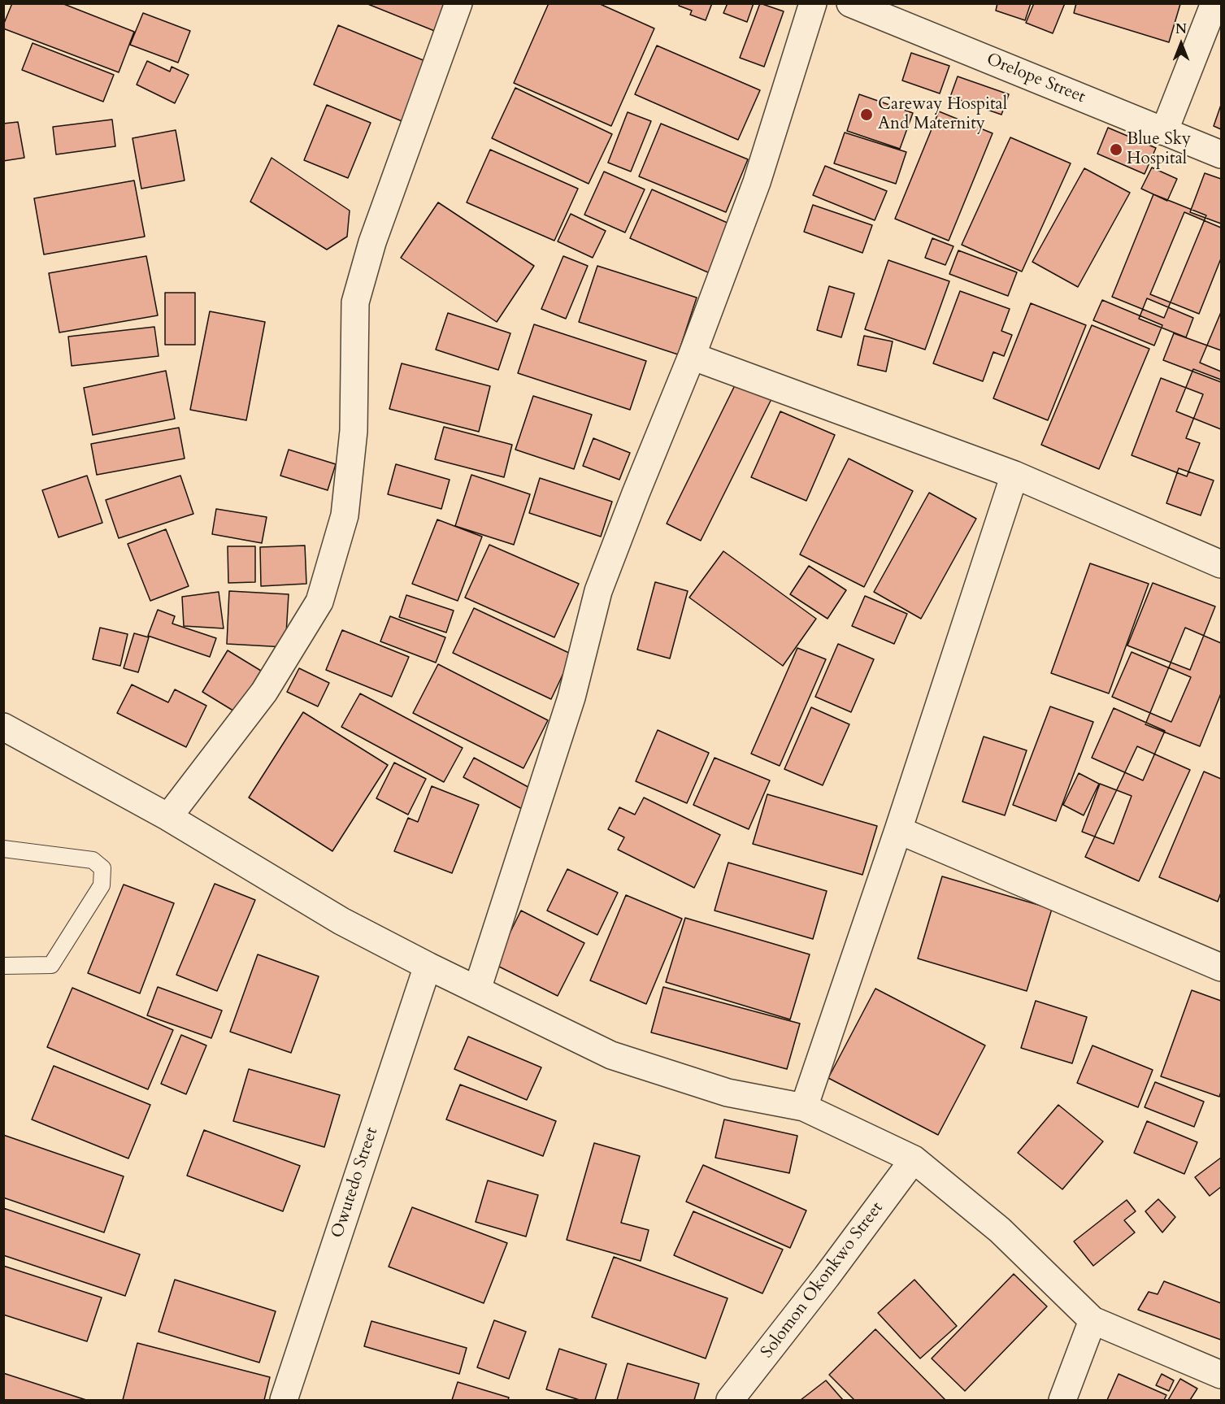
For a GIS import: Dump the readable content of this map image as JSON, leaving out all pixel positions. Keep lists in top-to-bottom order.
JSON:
{
  "streets": {
    "street": ["Orelope Street", "Owutedo Street", "Solomon Okonkwo Street"]
  },
  "places": ["Careway Hospital And Maternity", "Blue Sky Hospital"],
  "north": "top"
}
